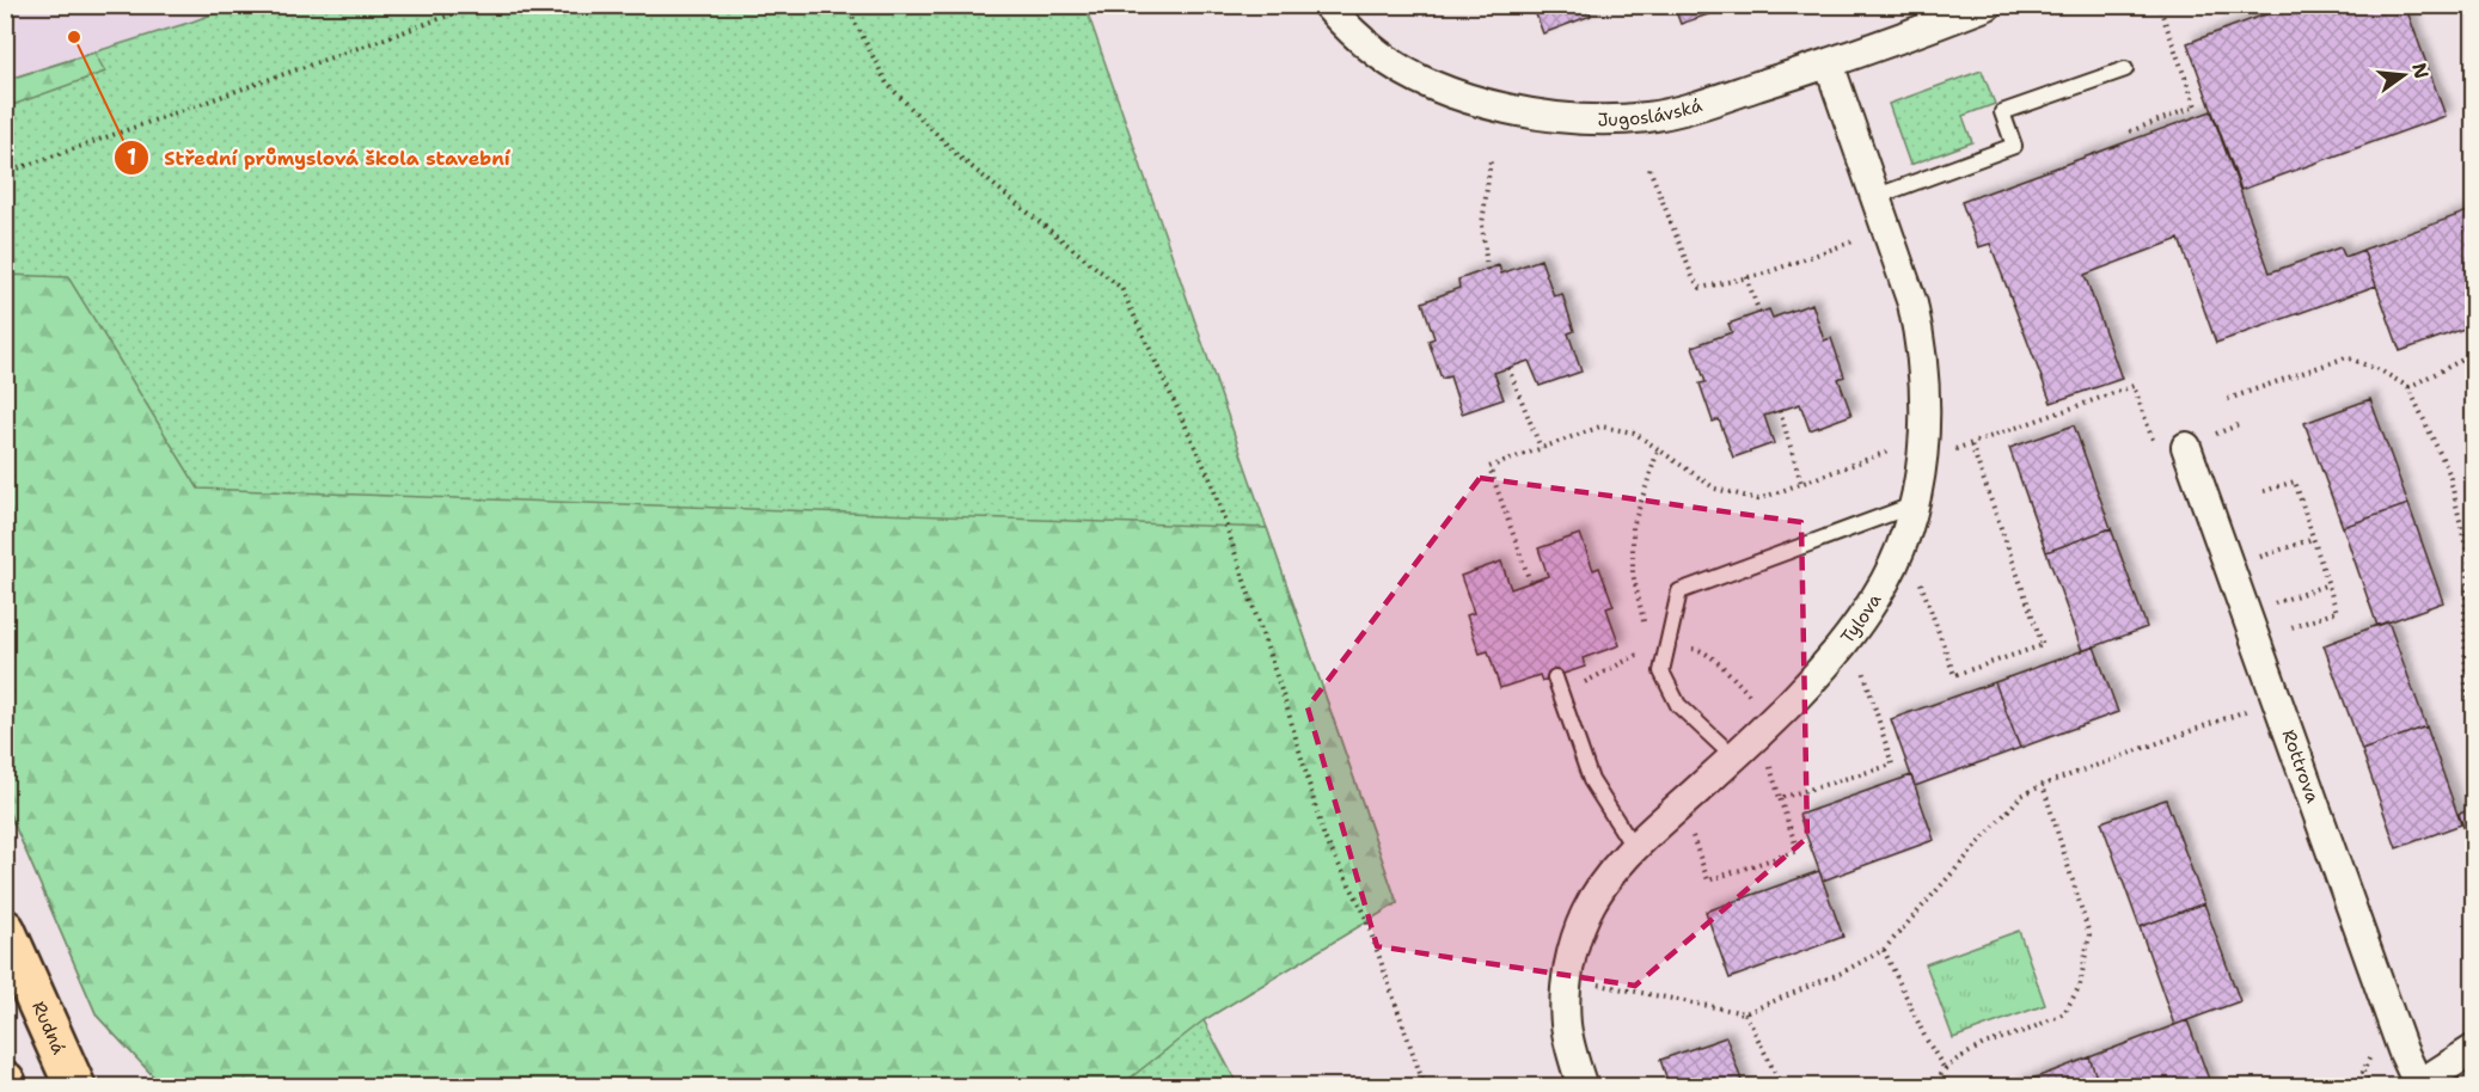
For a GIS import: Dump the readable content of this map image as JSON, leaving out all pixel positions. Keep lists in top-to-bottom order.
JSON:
{
  "streets": {
    "highway": ["Rudná"],
    "street": ["Jugoslávská", "Tylova", "Rottrova"]
  },
  "crossings": [
    ["Jugoslávská", "Tylova"]
  ],
  "places": ["Střední průmyslová škola stavební"],
  "north": "right"
}
